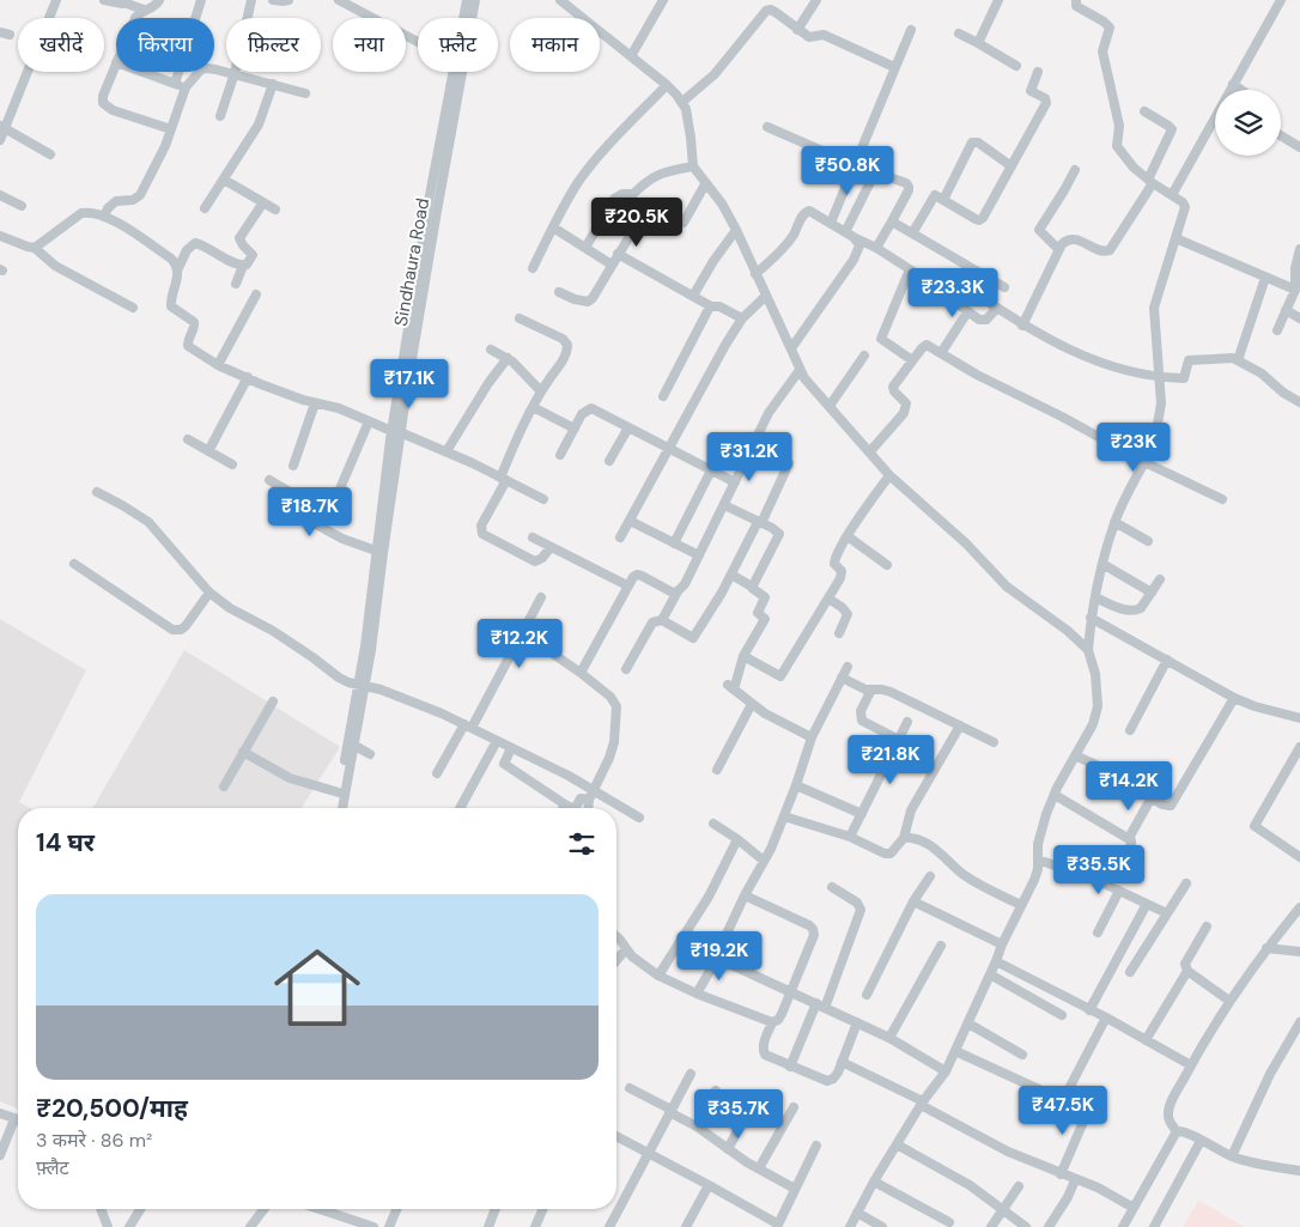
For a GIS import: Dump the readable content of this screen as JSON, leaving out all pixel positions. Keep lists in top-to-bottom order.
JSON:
{
  "streets": {
    "street": ["Sindhaura Road"]
  },
  "page": {
    "chip": [
      "खरीदें",
      "किराया",
      "फ़िल्टर",
      "नया",
      "फ़्लैट",
      "मकान"
    ],
    "price": [
      "₹50.8K",
      "₹20.5K",
      "₹23.3K",
      "₹17.1K",
      "₹23K",
      "₹31.2K",
      "₹18.7K",
      "₹12.2K",
      "₹21.8K",
      "₹14.2K",
      "₹35.5K",
      "₹19.2K",
      "₹47.5K",
      "₹35.7K"
    ],
    "heading": "14 घर",
    "list": [
      {
        "name": "₹20,500/माह",
        "note": "3 कमरे · 86 m² · फ़्लैट"
      }
    ]
  }
}
